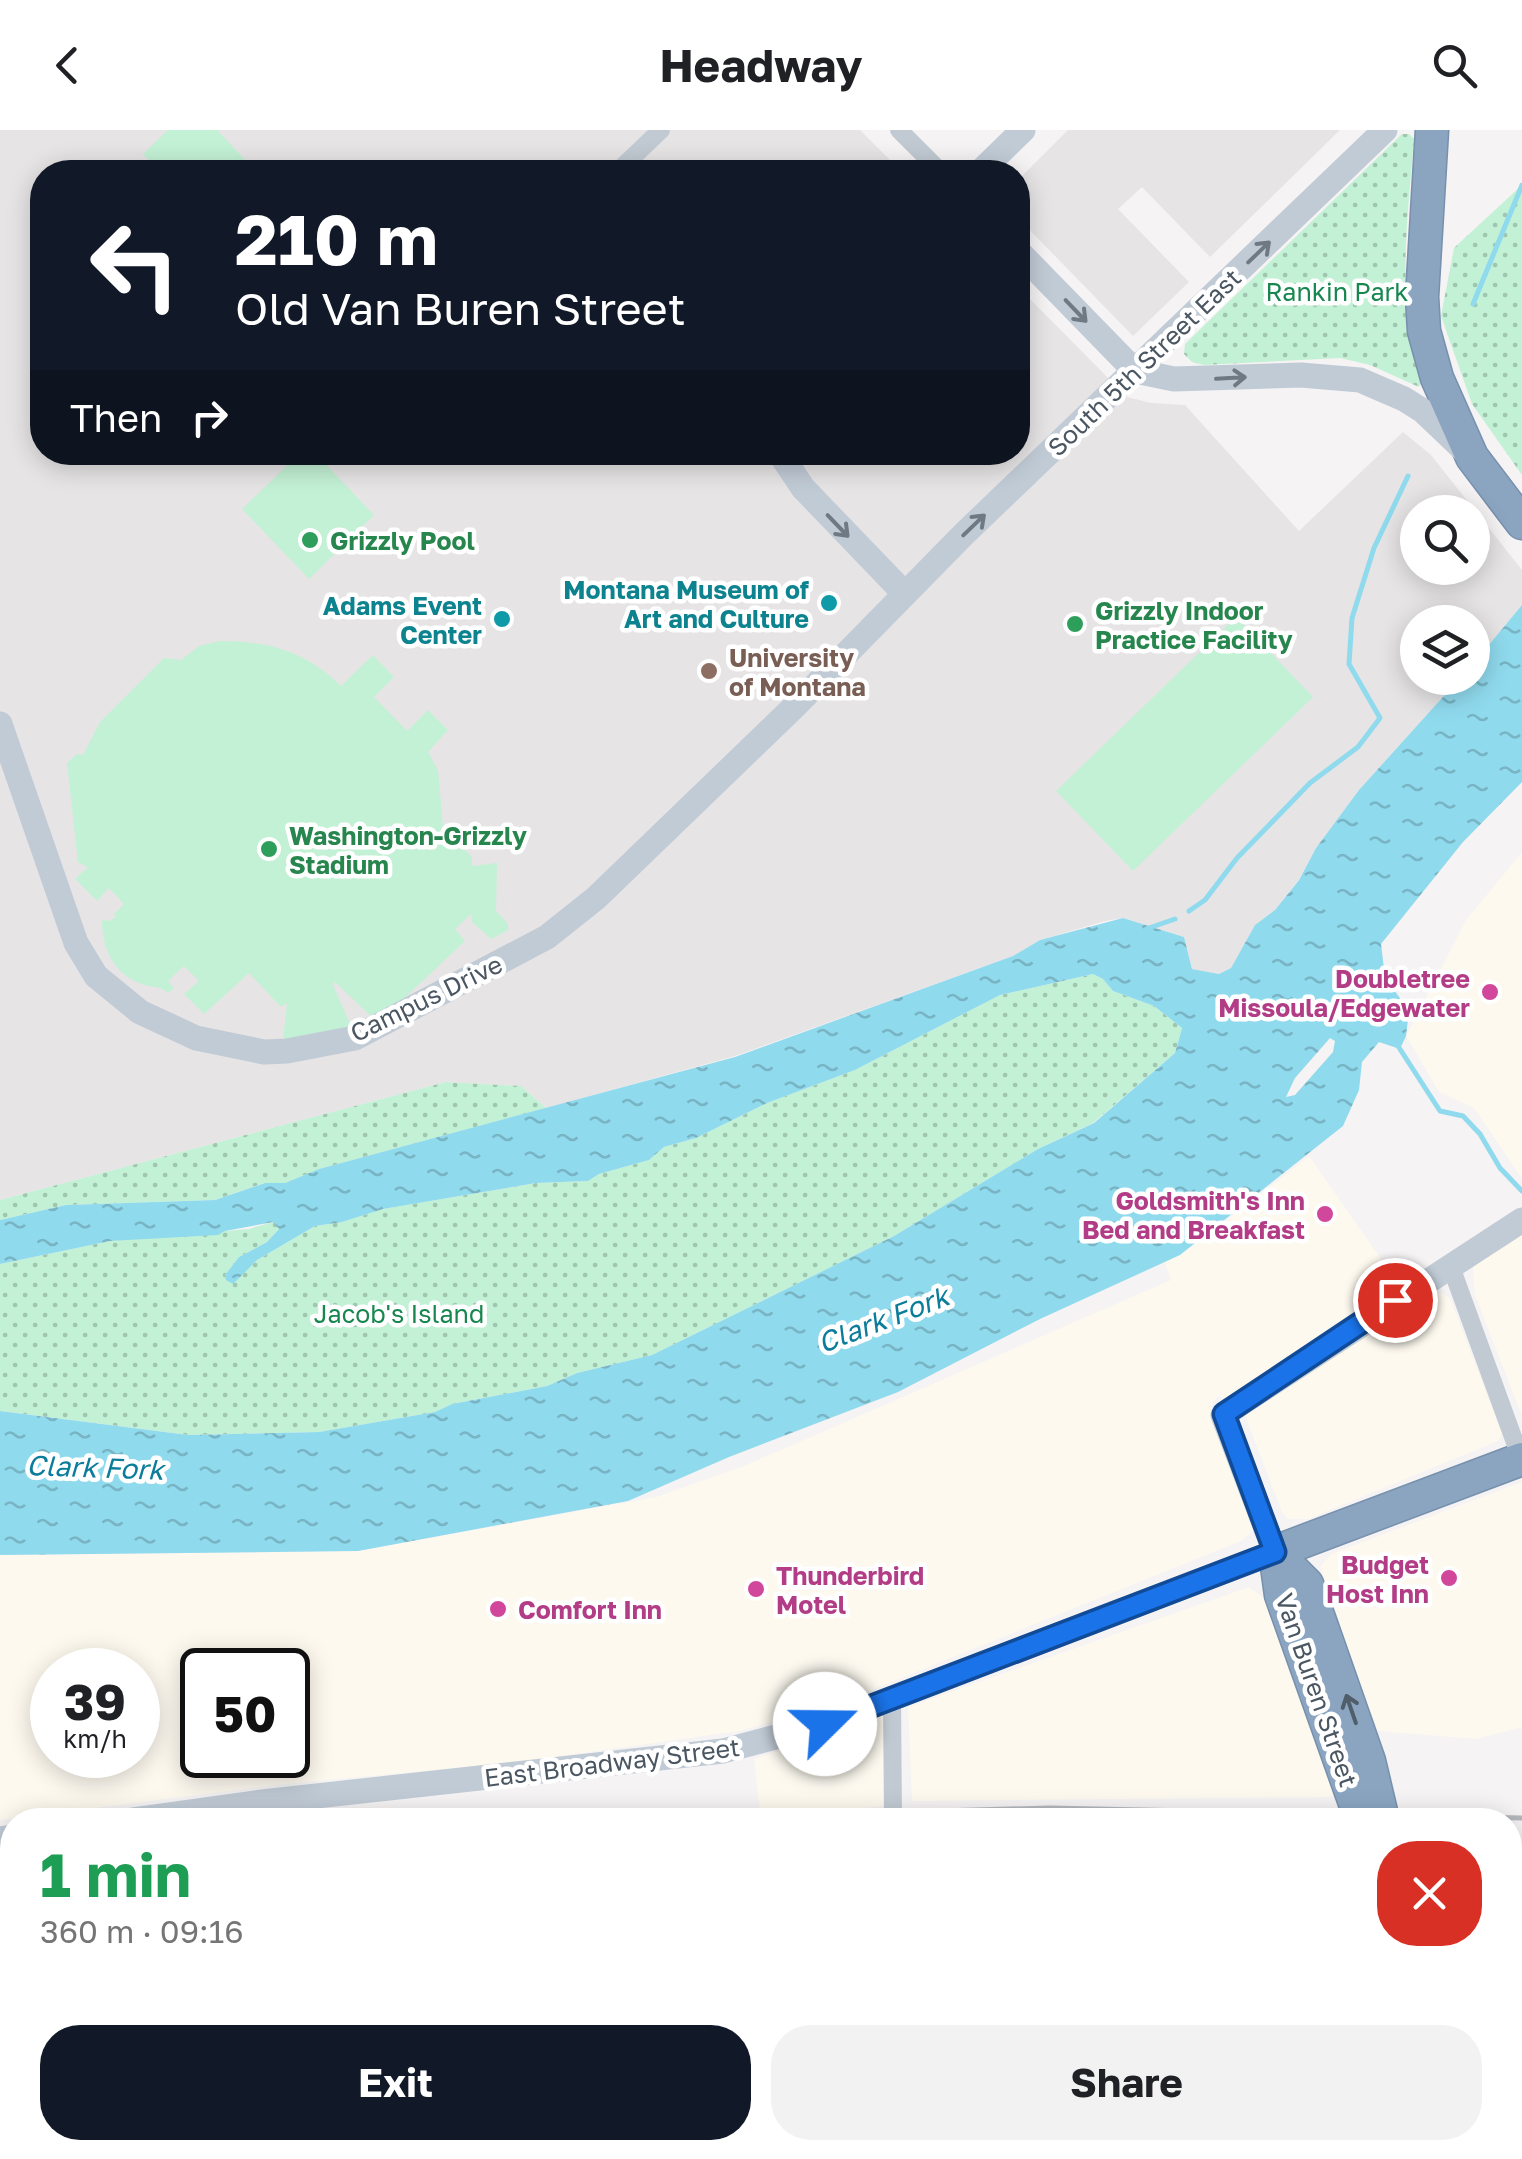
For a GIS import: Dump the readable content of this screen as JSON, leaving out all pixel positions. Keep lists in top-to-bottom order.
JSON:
{
  "streets": {
    "highway": ["Van Buren Street", "East Broadway Street"],
    "street": ["South 5th Street East", "Campus Drive"]
  },
  "crossings": [
    ["South 5th Street East", "Campus Drive"],
    ["Van Buren Street", "East Broadway Street"]
  ],
  "one_way": ["South 5th Street East"],
  "water": ["Clark Fork"],
  "parks": ["Rankin Park", "Jacob's Island"],
  "places": [
    "Grizzly Pool",
    "Montana Museum of Art and Culture",
    "Adams Event Center",
    "Grizzly Indoor Practice Facility",
    "University of Montana",
    "Washington-Grizzly Stadium",
    "Doubletree Missoula/Edgewater",
    "Goldsmith's Inn Bed and Breakfast",
    "Budget Host Inn",
    "Thunderbird Motel",
    "Comfort Inn"
  ],
  "page": {
    "header": "Headway",
    "turn": ["210 m", "Old Van Buren Street"],
    "then": "Then",
    "speed": "39 km/h",
    "limit": "50",
    "heading": ["1 min", "360 m · 09:16"],
    "buttons": ["Exit", "Share"]
  }
}
